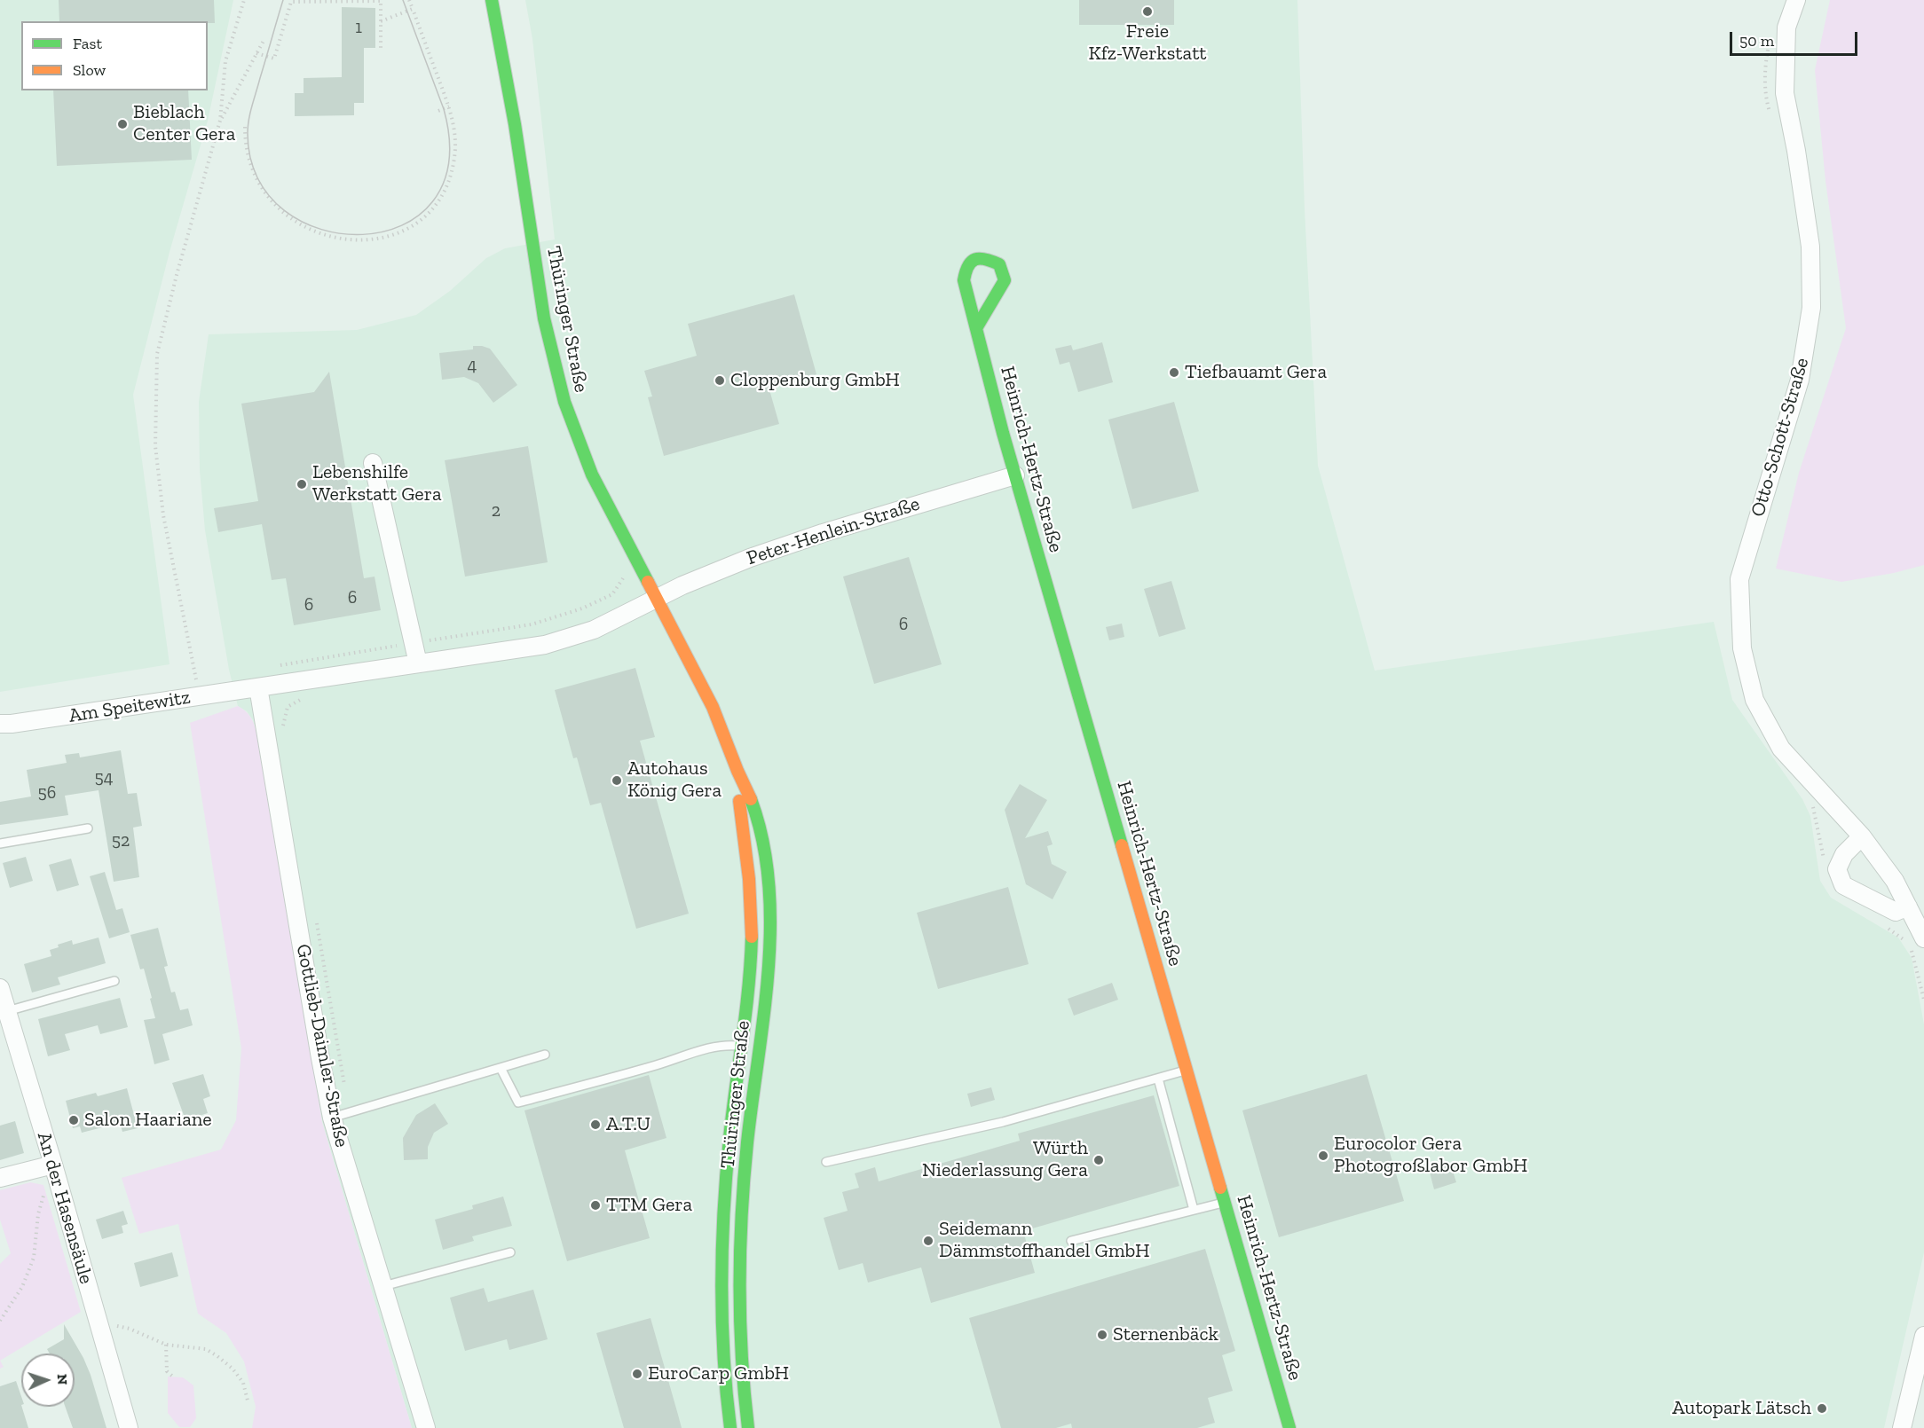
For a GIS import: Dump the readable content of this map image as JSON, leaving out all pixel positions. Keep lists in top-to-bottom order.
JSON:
{
  "streets": {
    "main road": ["Thüringer Straße", "Heinrich-Hertz-Straße"],
    "street": [
      "Otto-Schott-Straße",
      "Peter-Henlein-Straße",
      "Am Speitewitz",
      "Gottlieb-Daimler-Straße",
      "An der Hasensäule"
    ]
  },
  "crossings": [
    ["Thüringer Straße", "Peter-Henlein-Straße"],
    ["Heinrich-Hertz-Straße", "Peter-Henlein-Straße"],
    ["Peter-Henlein-Straße", "Am Speitewitz"],
    ["Am Speitewitz", "Gottlieb-Daimler-Straße"]
  ],
  "places": [
    "Freie Kfz-Werkstatt",
    "Bieblach Center Gera",
    "Tiefbauamt Gera",
    "Cloppenburg GmbH",
    "Lebenshilfe Werkstatt Gera",
    "Autohaus König Gera",
    "Salon Haariane",
    "A.T.U",
    "Eurocolor Gera Photogroßlabor GmbH",
    "Würth Niederlassung Gera",
    "TTM Gera",
    "Seidemann Dämmstoffhandel GmbH",
    "Sternenbäck",
    "EuroCarp GmbH",
    "Autopark Lätsch"
  ],
  "house_numbers": [
    "1",
    "4",
    "2",
    "6",
    "6",
    "6",
    "54",
    "56",
    "52"
  ],
  "legend": ["Fast", "Slow"],
  "scale_bar": "50 m",
  "north": "right"
}
